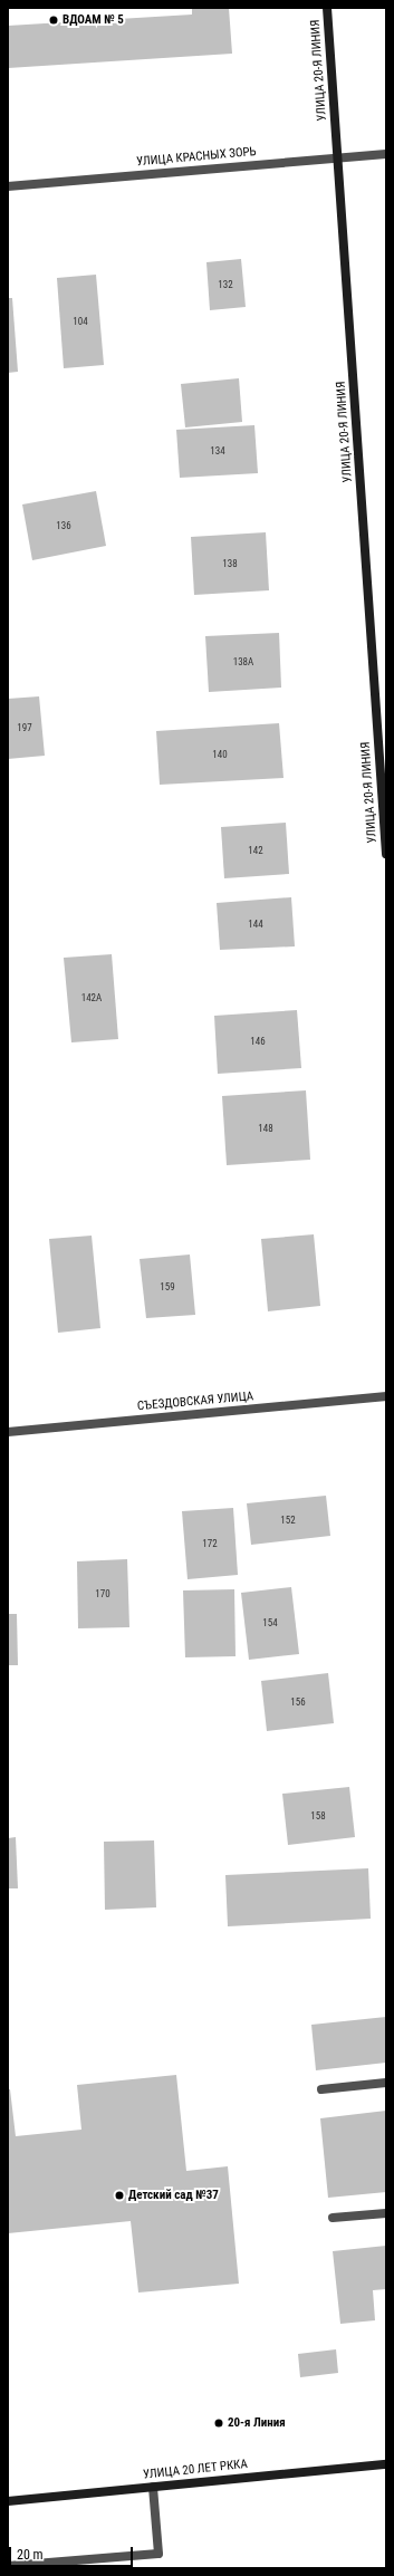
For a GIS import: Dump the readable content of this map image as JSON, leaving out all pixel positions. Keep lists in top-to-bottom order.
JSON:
{
  "streets": {
    "main road": ["УЛИЦА 20-Я ЛИНИЯ", "УЛИЦА 20 ЛЕТ РККА"],
    "street": ["УЛИЦА КРАСНЫХ ЗОРЬ", "СЪЕЗДОВСКАЯ УЛИЦА"]
  },
  "crossings": [
    ["УЛИЦА 20-Я ЛИНИЯ", "УЛИЦА КРАСНЫХ ЗОРЬ"]
  ],
  "places": ["ВДОАМ № 5", "Детский сад №37", "20-я Линия"],
  "house_numbers": [
    "132",
    "104",
    "134",
    "136",
    "138",
    "138А",
    "197",
    "140",
    "142",
    "144",
    "142А",
    "146",
    "148",
    "159",
    "152",
    "172",
    "170",
    "154",
    "156",
    "158"
  ],
  "scale_bar": "20 m"
}
